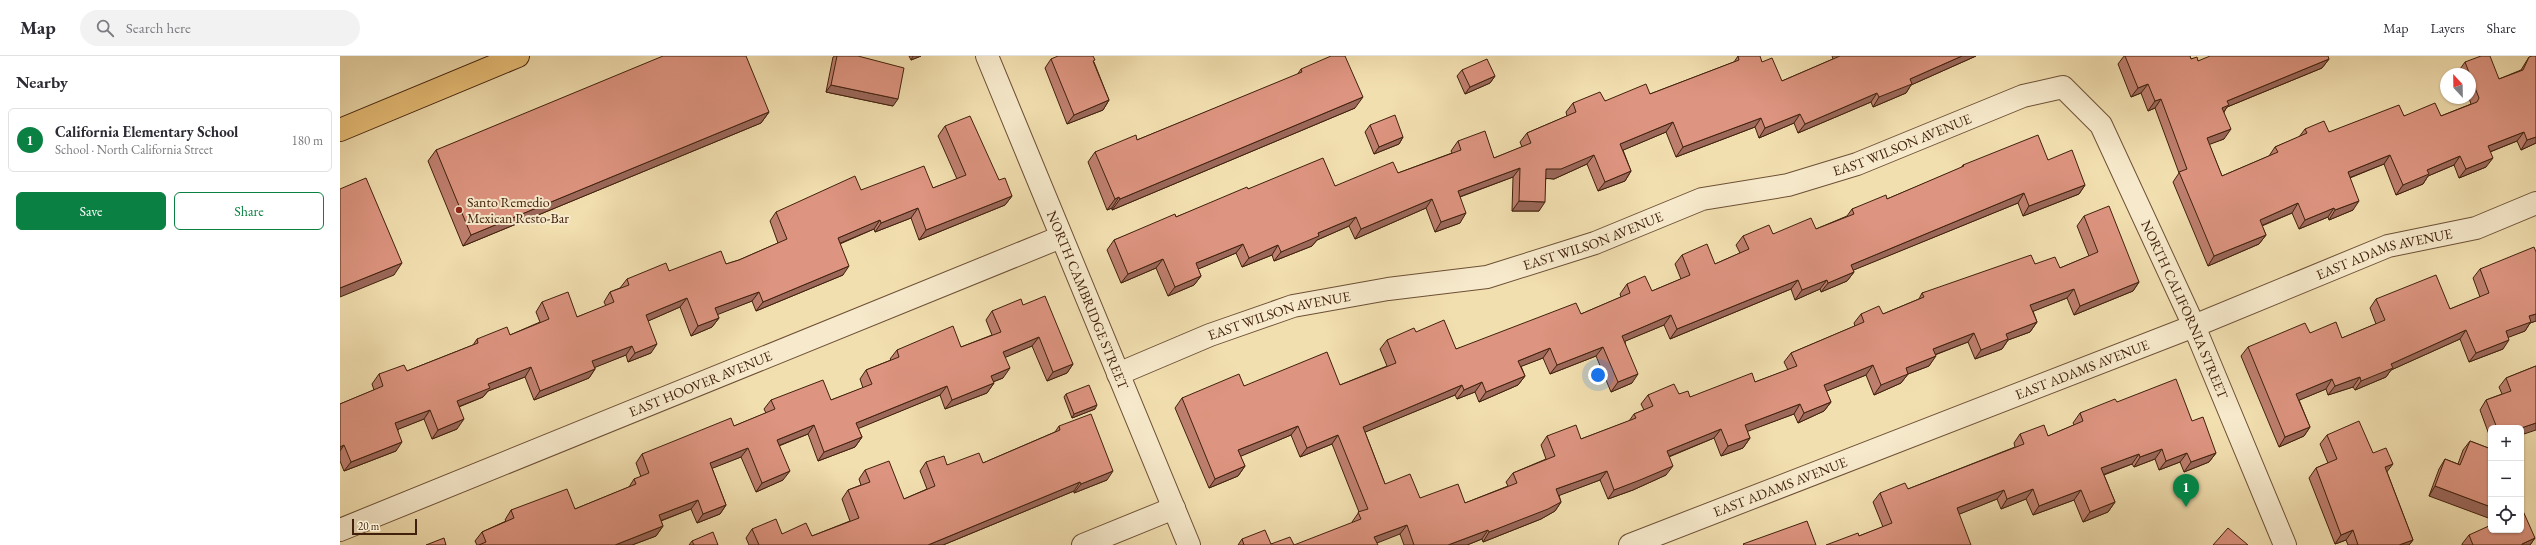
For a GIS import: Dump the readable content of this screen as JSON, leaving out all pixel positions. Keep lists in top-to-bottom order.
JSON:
{
  "streets": {
    "street": [
      "EAST WILSON AVENUE",
      "EAST ADAMS AVENUE",
      "NORTH CAMBRIDGE STREET",
      "NORTH CALIFORNIA STREET",
      "EAST HOOVER AVENUE"
    ]
  },
  "crossings": [
    ["EAST WILSON AVENUE", "NORTH CAMBRIDGE STREET"],
    ["EAST WILSON AVENUE", "NORTH CALIFORNIA STREET"],
    ["EAST ADAMS AVENUE", "NORTH CALIFORNIA STREET"],
    ["NORTH CAMBRIDGE STREET", "EAST HOOVER AVENUE"]
  ],
  "places": ["Santo Remedio Mexican Resto-Bar"],
  "scale_bar": "20 m",
  "north": "top",
  "page": {
    "header": "Map",
    "search": "Search here",
    "nav": ["Map", "Layers", "Share"],
    "heading": "Nearby",
    "list": [
      {
        "mark": "1",
        "name": "California Elementary School",
        "note": "School · North California Street",
        "value": "180 m"
      }
    ],
    "buttons": ["Save", "Share"],
    "map_buttons": ["+", "−"],
    "pins": "1",
    "scale": "20 m"
  }
}
